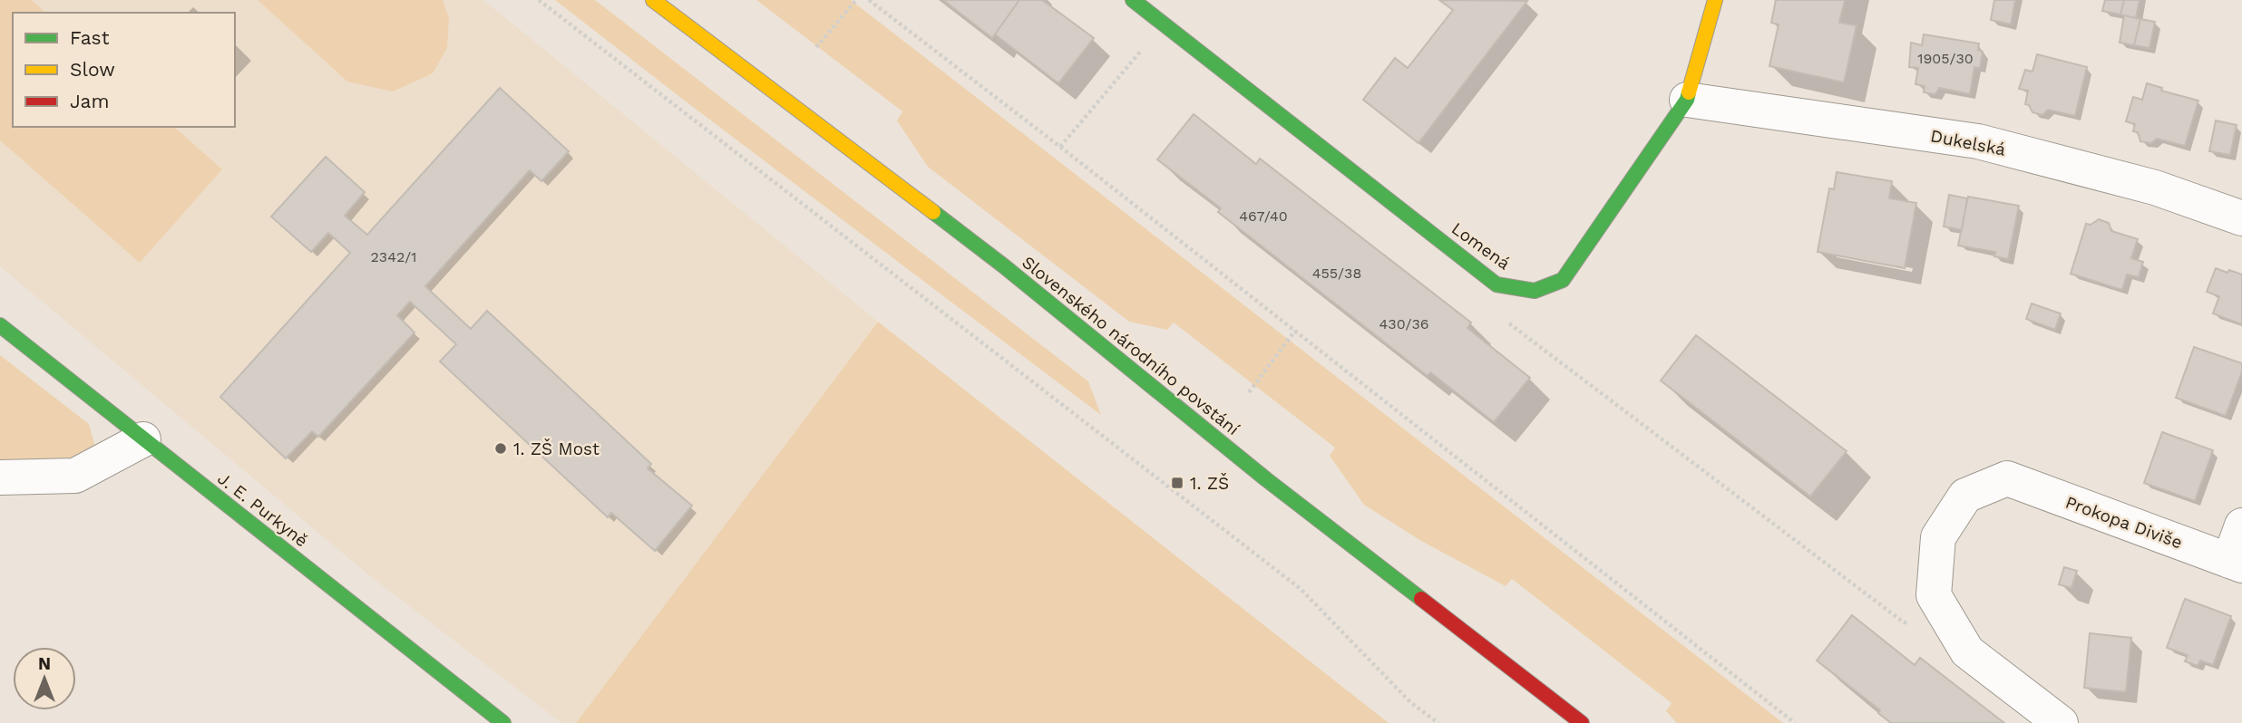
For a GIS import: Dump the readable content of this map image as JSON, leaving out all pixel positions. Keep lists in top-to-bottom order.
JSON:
{
  "streets": {
    "street": [
      "Dukelská",
      "Lomená",
      "Slovenského národního povstání",
      "J. E. Purkyně",
      "Prokopa Diviše"
    ]
  },
  "crossings": [
    ["Dukelská", "Lomená"]
  ],
  "places": {
    "other": ["1. ZŠ Most"],
    "transit": ["1. ZŠ"]
  },
  "house_numbers": [
    "1905/30",
    "467/40",
    "2342/1",
    "455/38",
    "430/36"
  ],
  "legend": ["Fast", "Slow", "Jam"],
  "north": "top"
}
